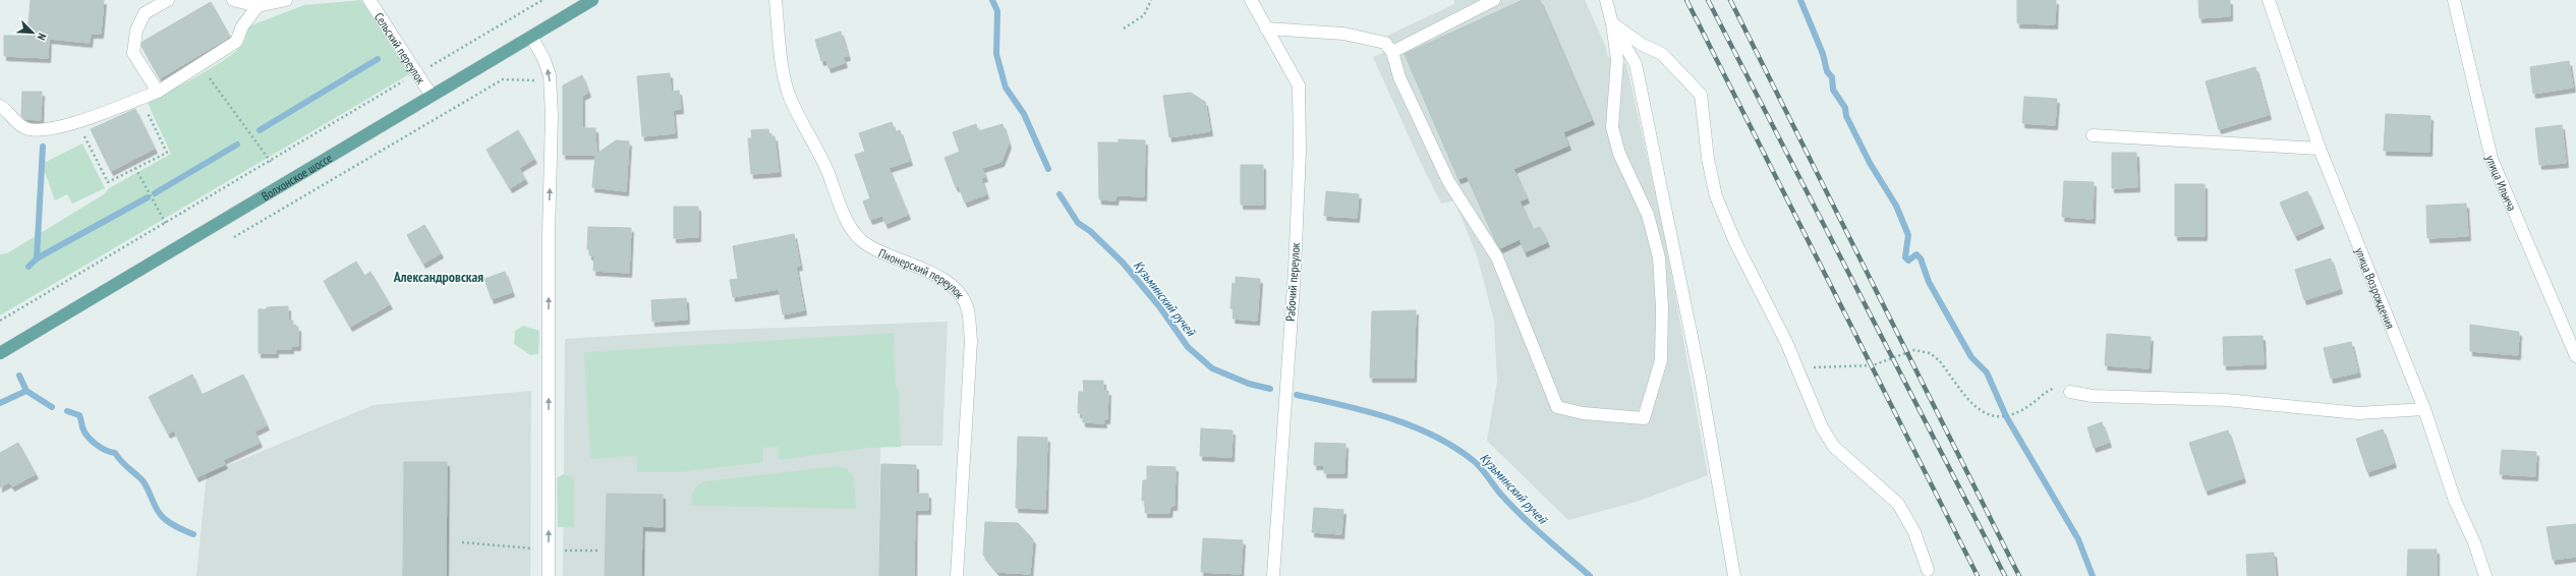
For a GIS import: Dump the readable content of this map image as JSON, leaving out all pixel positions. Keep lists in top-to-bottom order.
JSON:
{
  "streets": {
    "main road": ["Волхонское шоссе"],
    "street": [
      "Сельский переулок",
      "улица Ильича",
      "Пионерский переулок",
      "Рабочий переулок",
      "улица Возрождения"
    ]
  },
  "crossings": [
    ["Сельский переулок", "Волхонское шоссе"]
  ],
  "districts": ["Александровская"],
  "water": ["Кузьминский ручей"],
  "north": "bottom right"
}
